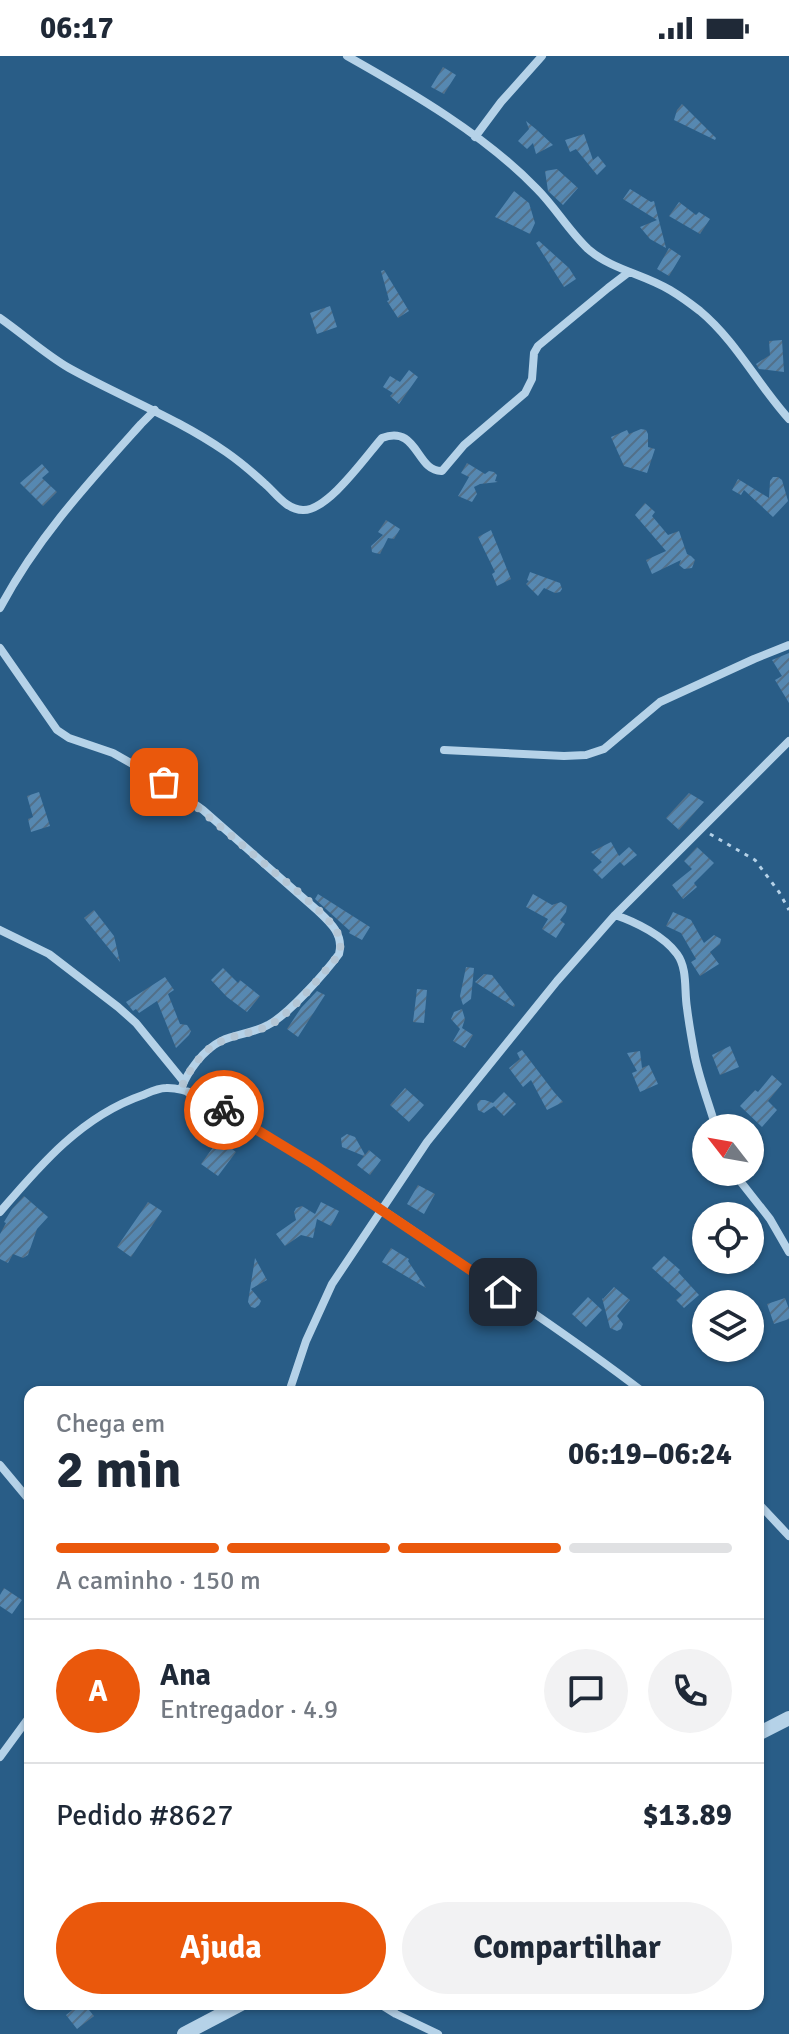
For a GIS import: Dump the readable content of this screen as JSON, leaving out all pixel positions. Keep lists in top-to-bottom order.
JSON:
{
  "north": "top left",
  "page": {
    "status": "06:17",
    "heading": ["2 min", "Chega em", "06:19–06:24"],
    "panel": [
      "Ana",
      "Entregador · 4.9",
      "Pedido #8627",
      "$13.89"
    ],
    "bar": "A caminho · 150 m",
    "round": "A",
    "buttons": ["Ajuda", "Compartilhar"]
  }
}
